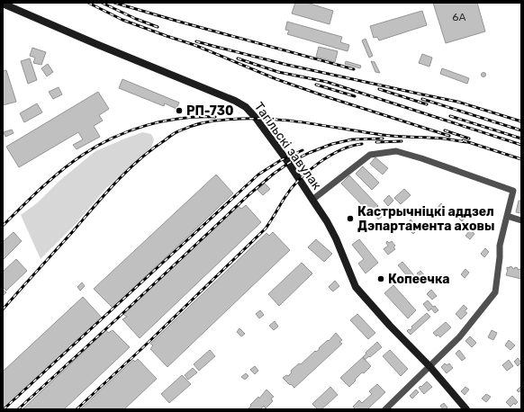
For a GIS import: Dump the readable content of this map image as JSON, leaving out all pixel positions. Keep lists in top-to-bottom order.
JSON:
{
  "streets": {
    "main road": ["Тагільскі завулак"]
  },
  "places": ["РП-730", "Кастрычніцкі аддзел Дэпартамента аховы", "Копеечка"],
  "house_numbers": ["6А"]
}
